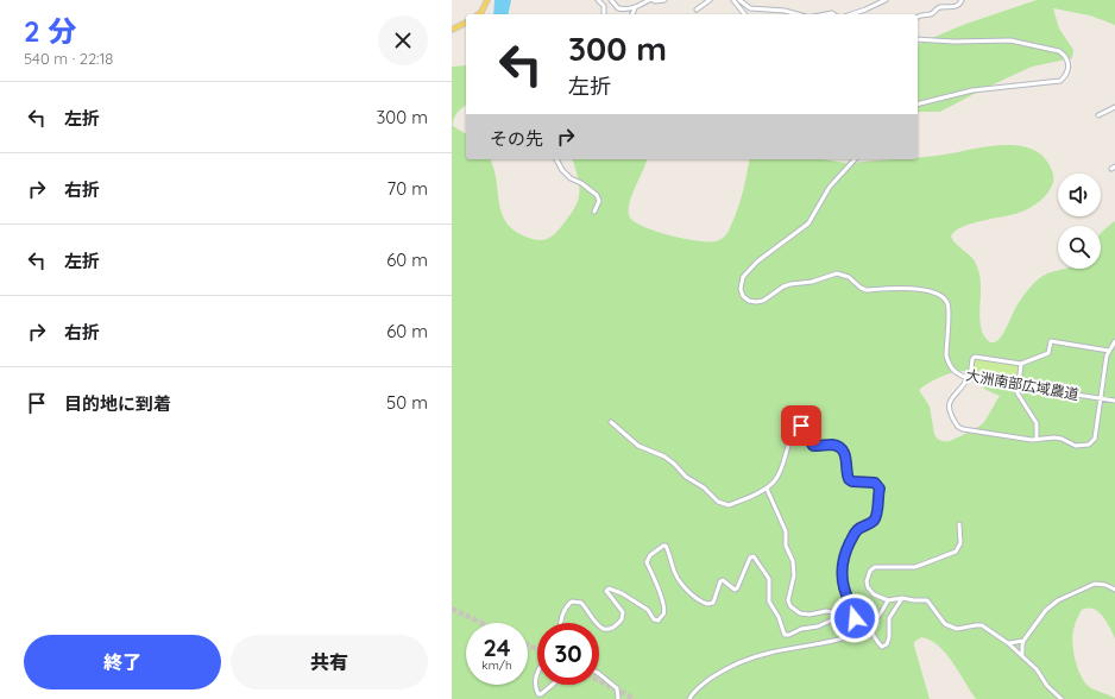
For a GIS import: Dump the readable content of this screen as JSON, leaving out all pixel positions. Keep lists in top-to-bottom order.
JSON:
{
  "streets": {
    "street": ["大洲南部広域農道"]
  },
  "page": {
    "heading": ["2 分", "540 m · 22:18"],
    "turn": ["300 m", "左折"],
    "list": [
      {
        "name": "左折",
        "value": "300 m"
      },
      {
        "name": "右折",
        "value": "70 m"
      },
      {
        "name": "左折",
        "value": "60 m"
      },
      {
        "name": "右折",
        "value": "60 m"
      },
      {
        "name": "目的地に到着",
        "value": "50 m"
      }
    ],
    "then": "その先",
    "speed": "24 km/h",
    "limit": "30",
    "buttons": ["終了", "共有"]
  }
}
